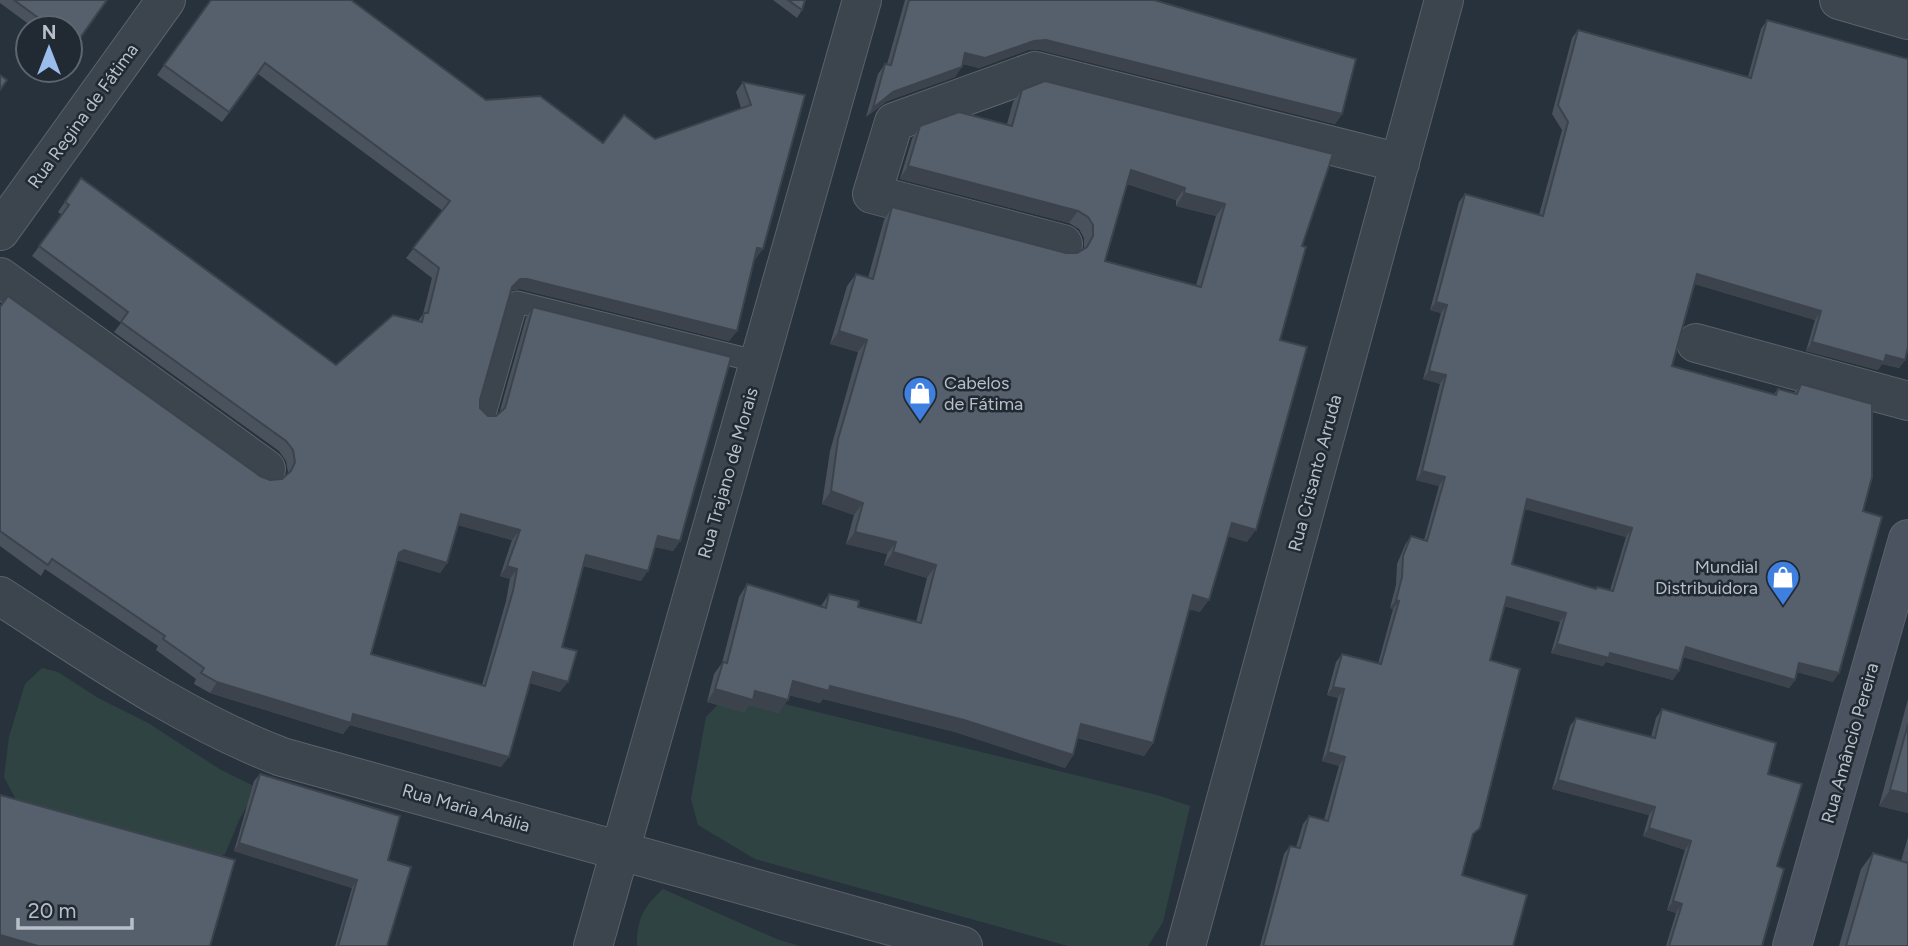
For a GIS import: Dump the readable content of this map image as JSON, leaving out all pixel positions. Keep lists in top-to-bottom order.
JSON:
{
  "streets": {
    "street": [
      "Rua Regina de Fátima",
      "Rua Trajano de Morais",
      "Rua Crisanto Arruda",
      "Rua Amâncio Pereira",
      "Rua Maria Anália"
    ]
  },
  "crossings": [
    ["Rua Trajano de Morais", "Rua Maria Anália"]
  ],
  "places": {
    "shop": ["Cabelos de Fátima", "Mundial Distribuidora"]
  },
  "scale_bar": "20 m",
  "north": "top"
}
